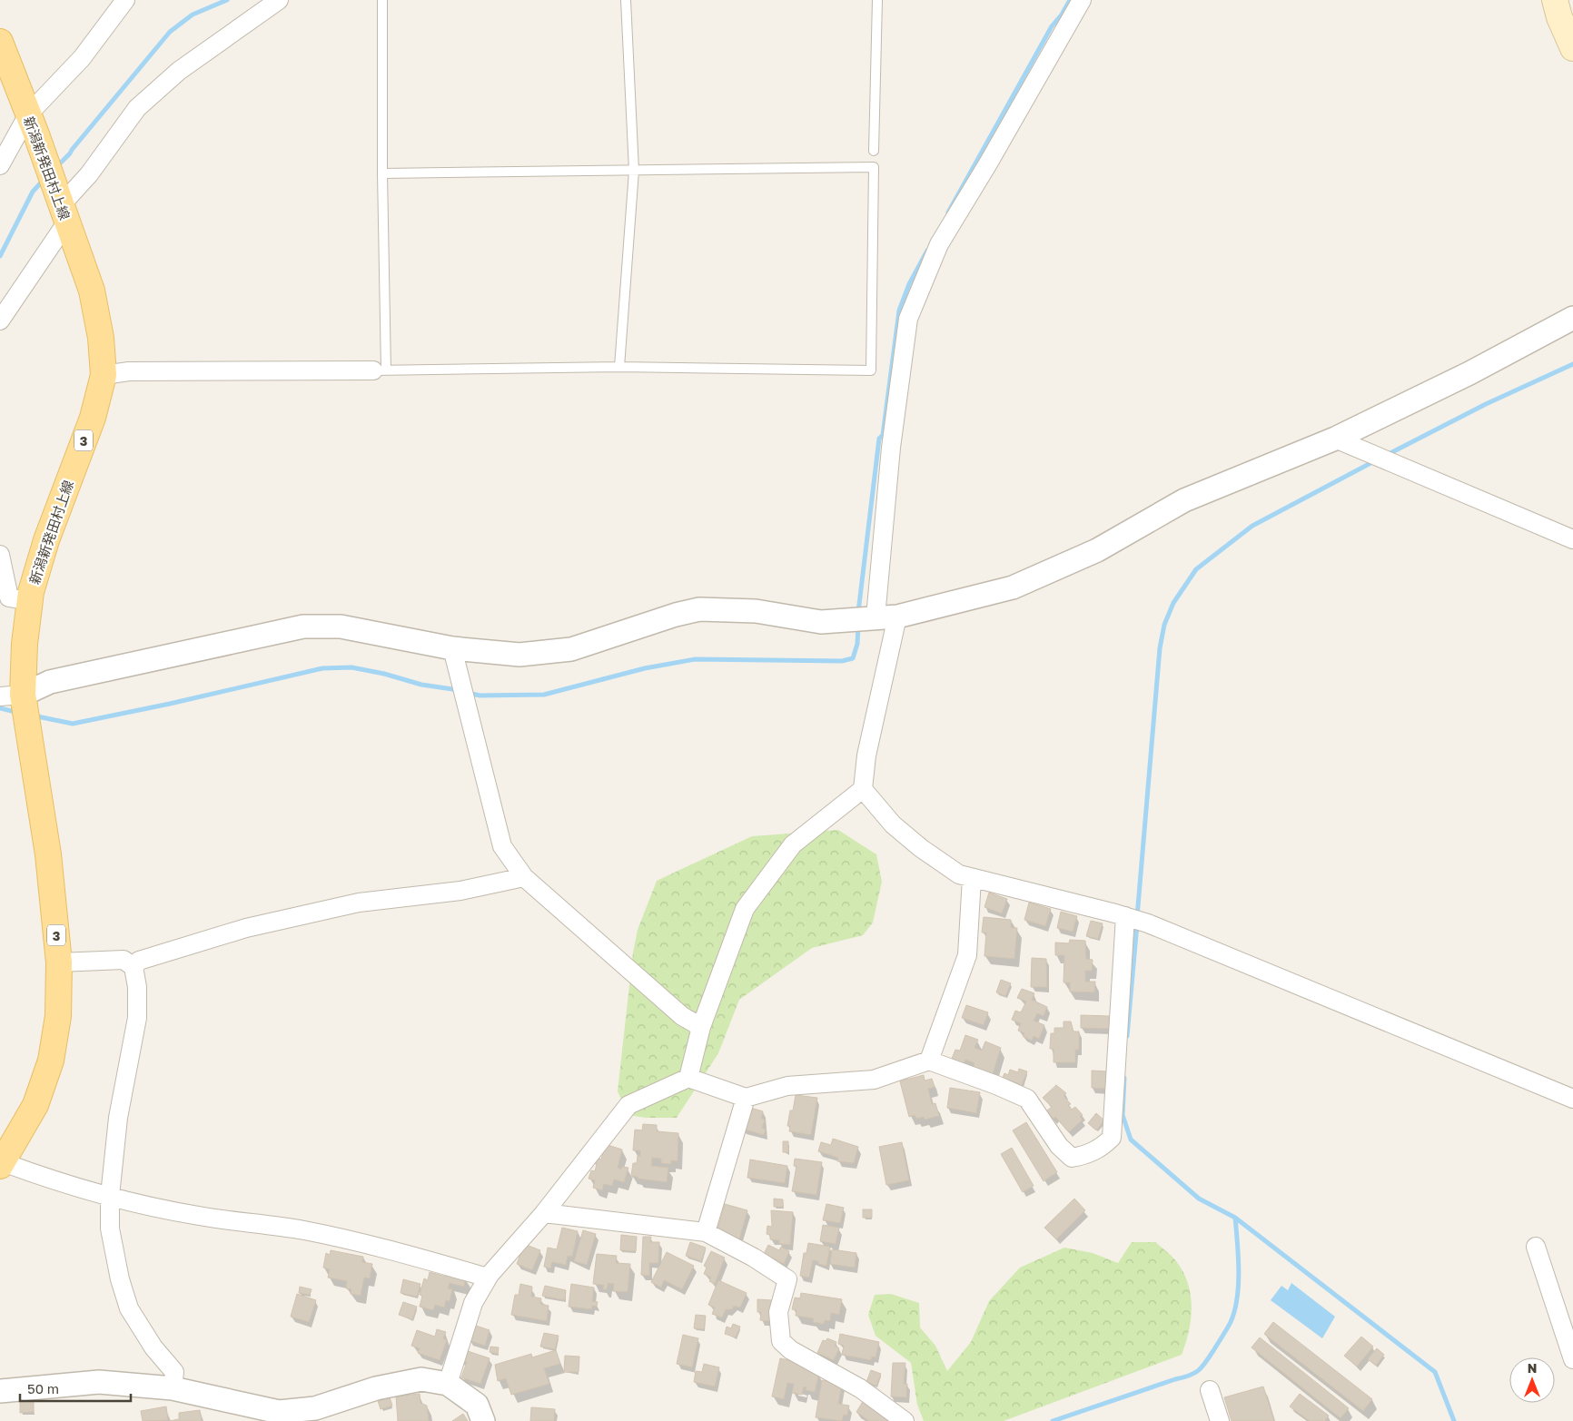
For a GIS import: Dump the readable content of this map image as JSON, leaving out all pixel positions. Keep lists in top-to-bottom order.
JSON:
{
  "streets": {
    "main road": ["新潟新発田村上線", "3"]
  },
  "scale_bar": "50 m",
  "north": "top"
}
